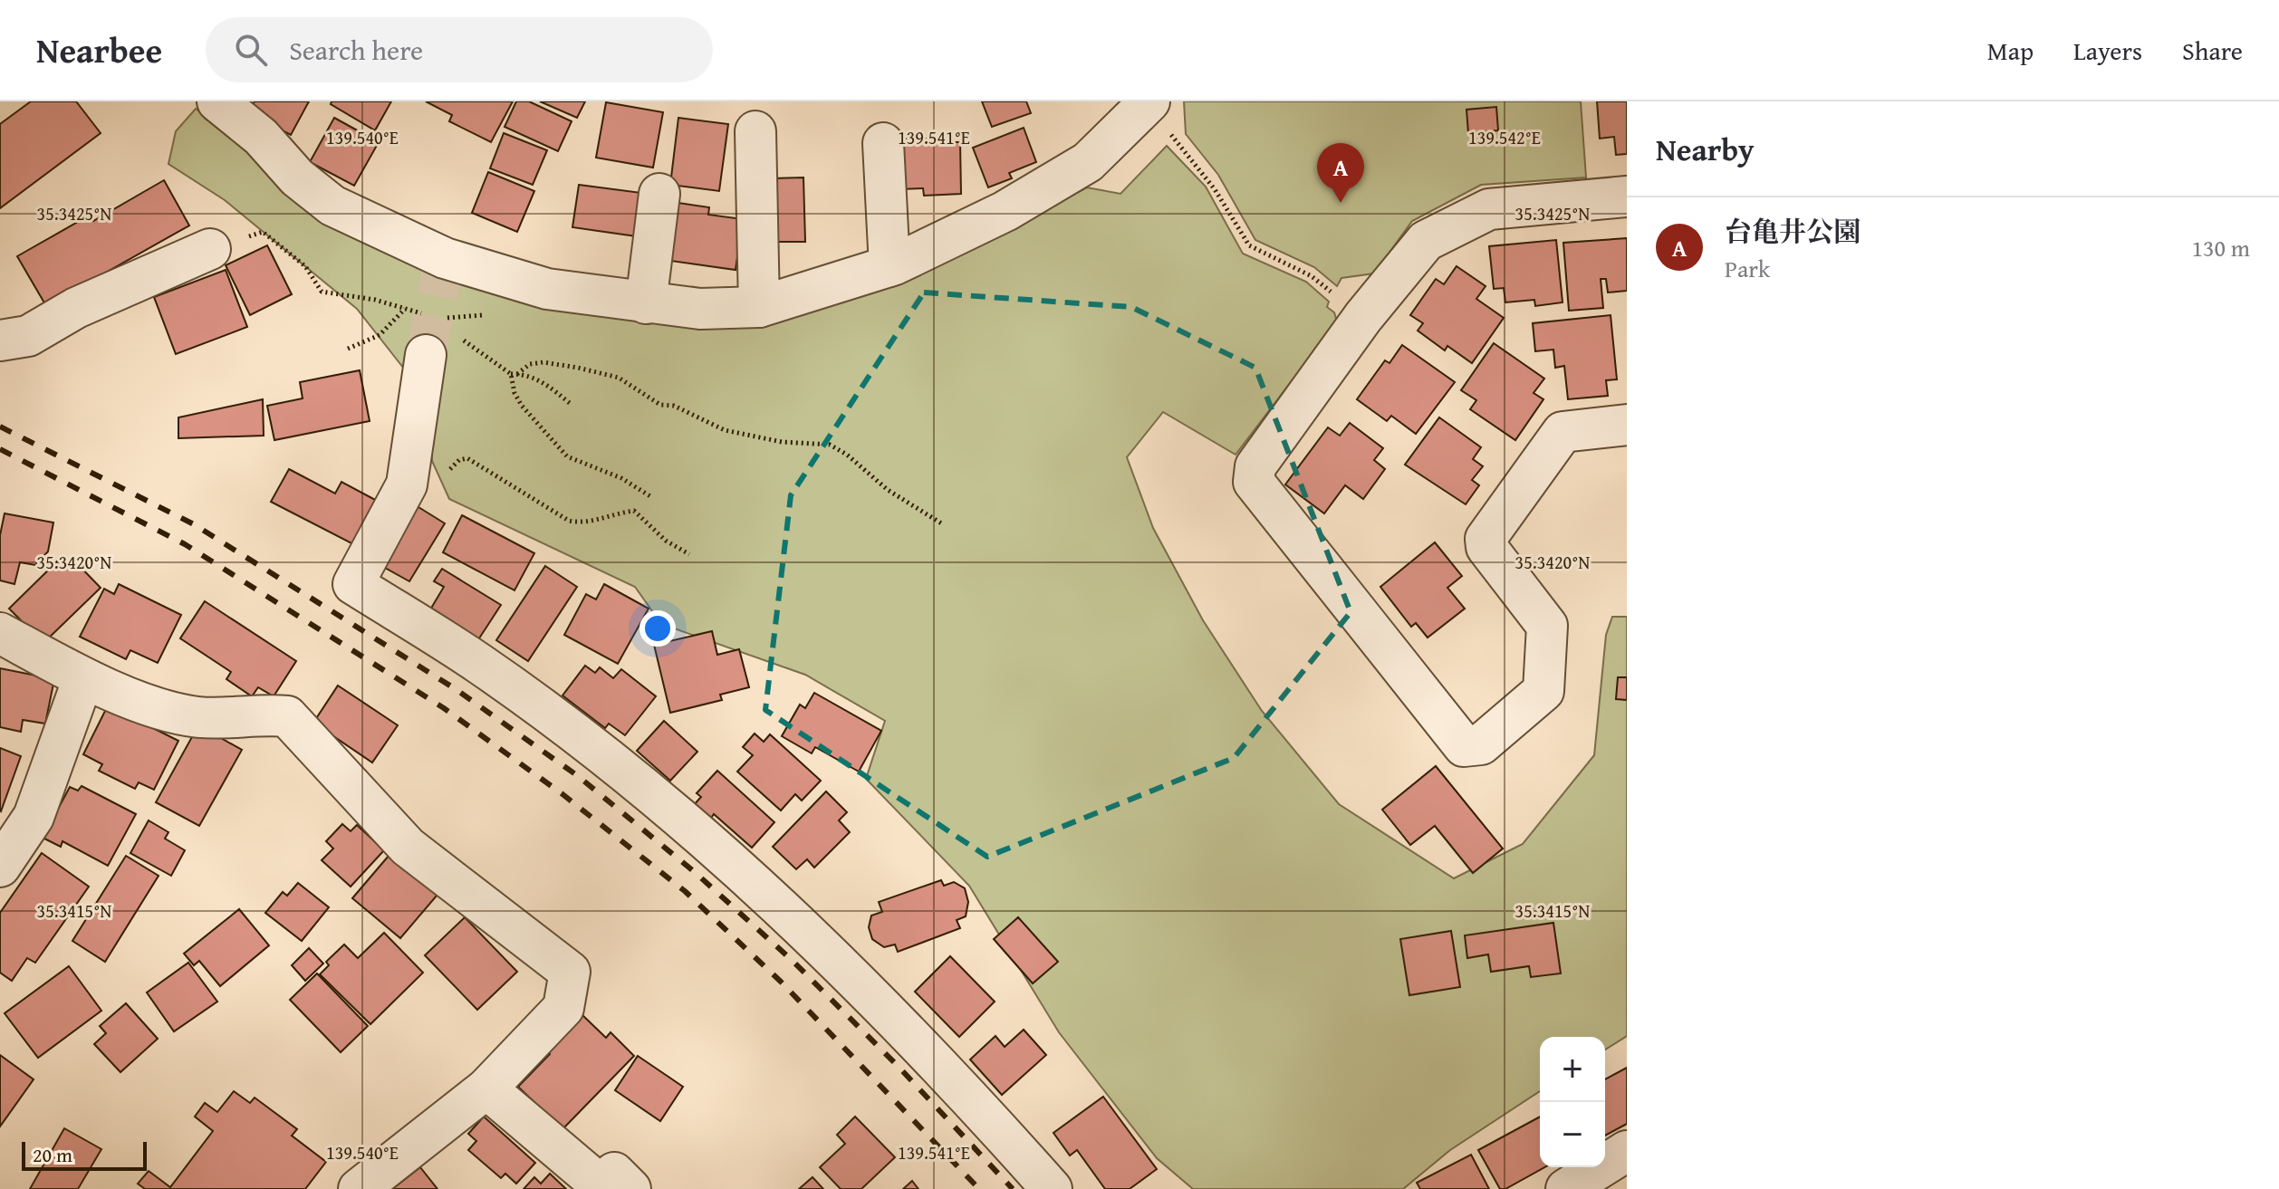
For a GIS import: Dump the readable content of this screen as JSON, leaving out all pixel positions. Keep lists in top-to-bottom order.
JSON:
{
  "scale_bar": "20 m",
  "page": {
    "header": "Nearbee",
    "search": "Search here",
    "nav": ["Map", "Layers", "Share"],
    "heading": "Nearby",
    "pins": "A",
    "list": [
      {
        "mark": "A",
        "name": "台亀井公園",
        "note": "Park",
        "value": "130 m"
      }
    ],
    "map_buttons": ["+", "−"],
    "scale": "20 m"
  },
  "coordinates": [
    "139.540°E",
    "139.541°E",
    "139.542°E",
    "35.3425°N",
    "35.3420°N",
    "35.3415°N"
  ]
}
